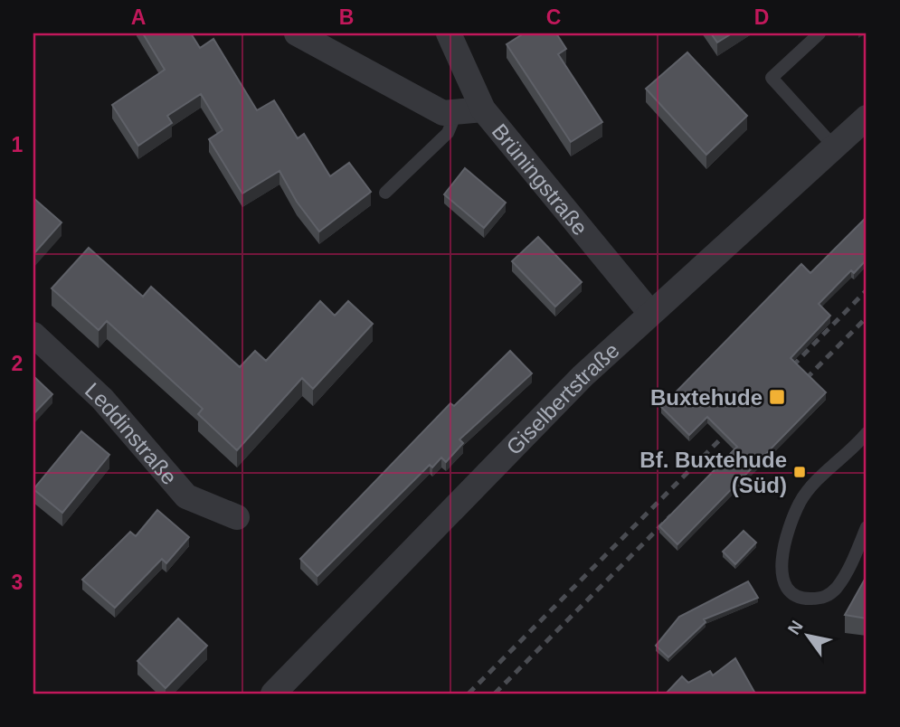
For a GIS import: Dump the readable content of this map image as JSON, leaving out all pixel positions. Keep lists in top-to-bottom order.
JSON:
{
  "streets": {
    "street": ["Brüningstraße", "Giselbertstraße", "Leddinstraße"]
  },
  "crossings": [
    ["Brüningstraße", "Giselbertstraße"]
  ],
  "places": {
    "transit": ["Buxtehude", "Bf. Buxtehude (Süd)"]
  },
  "north": "top left",
  "grid": {
    "columns": [
      "A",
      "B",
      "C",
      "D"
    ],
    "rows": ["1", "2", "3"]
  }
}
